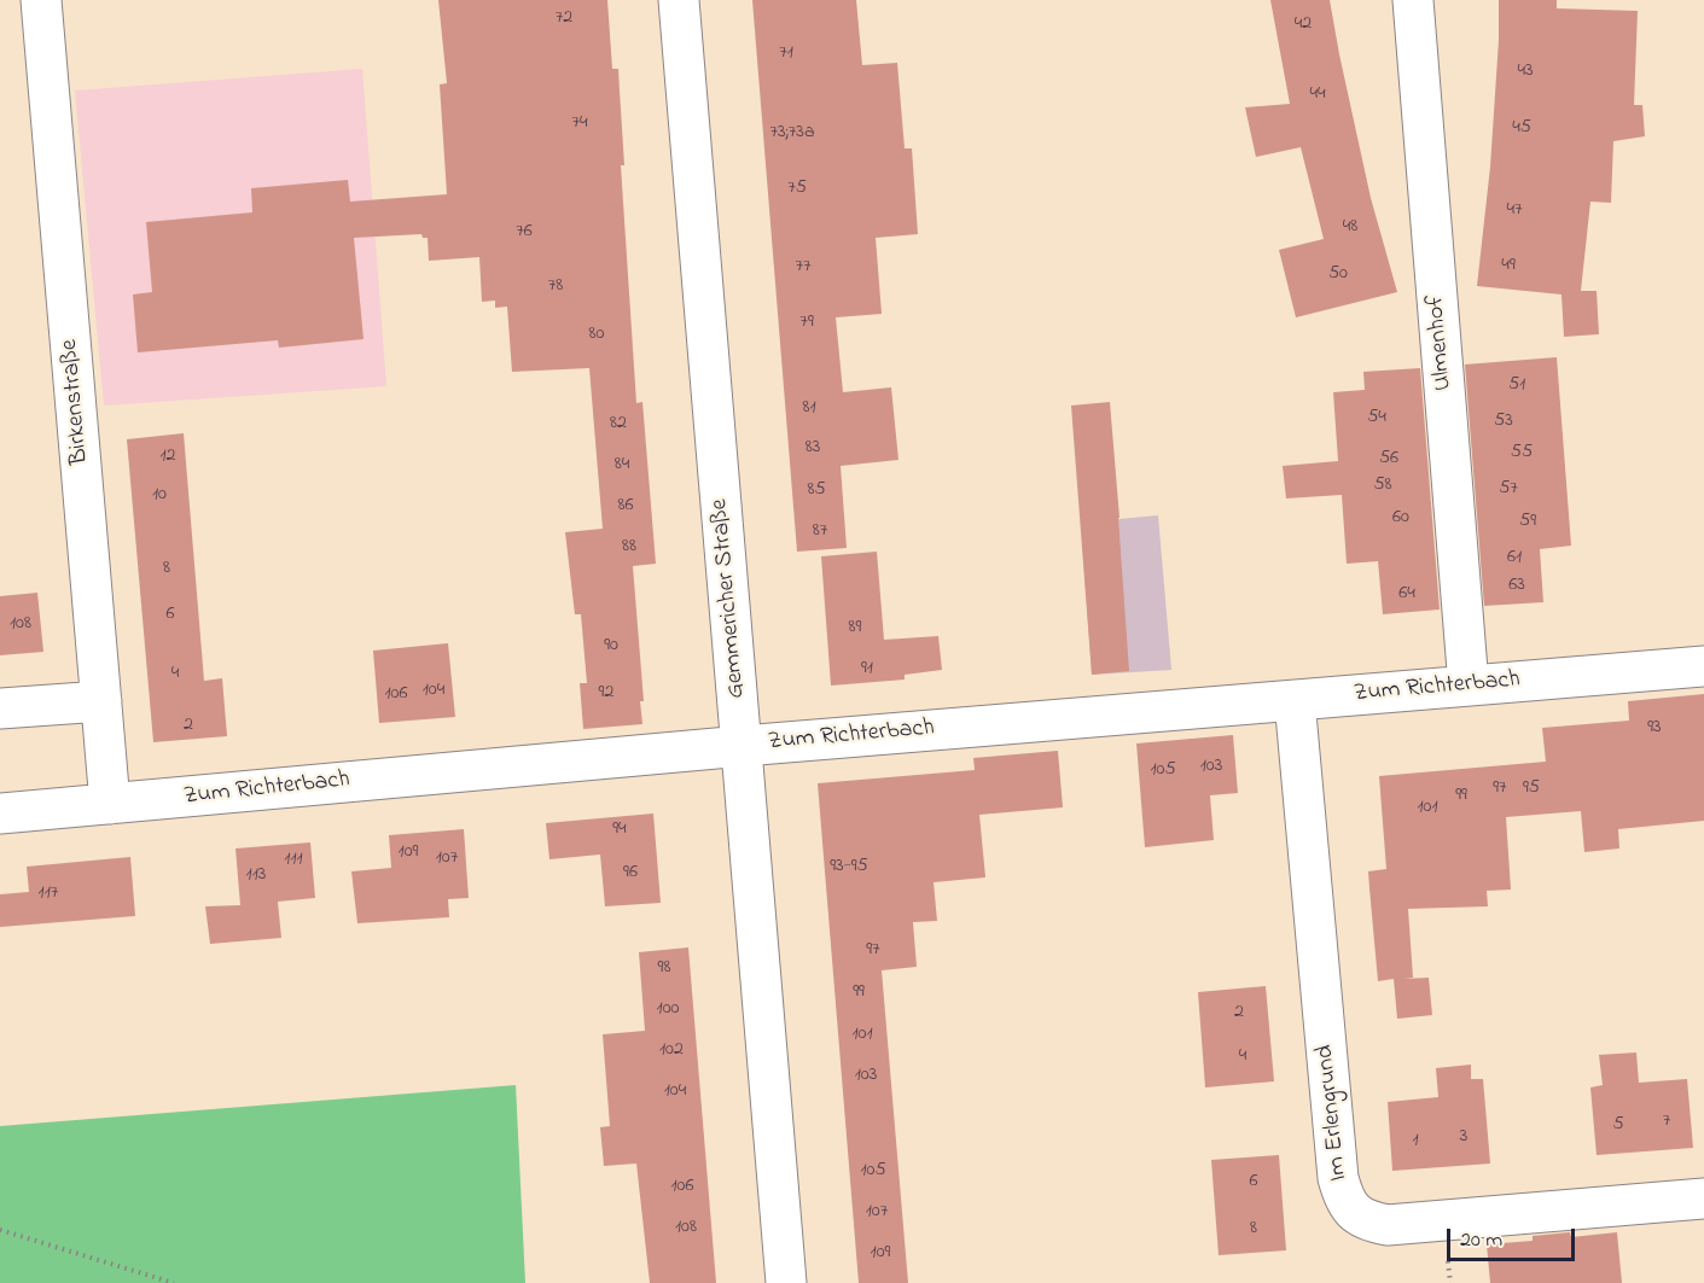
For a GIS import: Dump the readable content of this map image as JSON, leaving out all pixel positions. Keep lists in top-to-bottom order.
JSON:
{
  "streets": {
    "street": [
      "Ulmenhof",
      "Birkenstraße",
      "Gemmericher Straße",
      "Zum Richterbach",
      "Im Erlengrund"
    ]
  },
  "crossings": [
    ["Ulmenhof", "Zum Richterbach"],
    ["Birkenstraße", "Zum Richterbach"],
    ["Gemmericher Straße", "Zum Richterbach"],
    ["Zum Richterbach", "Im Erlengrund"]
  ],
  "house_numbers": [
    "72",
    "42",
    "71",
    "43",
    "44",
    "74",
    "45",
    "73;73a",
    "75",
    "47",
    "48",
    "76",
    "49",
    "77",
    "50",
    "78",
    "79",
    "80",
    "51",
    "81",
    "54",
    "53",
    "82",
    "83",
    "55",
    "12",
    "56",
    "84",
    "58",
    "57",
    "85",
    "10",
    "86",
    "60",
    "59",
    "87",
    "88",
    "61",
    "8",
    "63",
    "64",
    "6",
    "108",
    "89",
    "90",
    "91",
    "4",
    "104",
    "92",
    "106",
    "2",
    "93",
    "103",
    "105",
    "97",
    "95",
    "99",
    "101",
    "94",
    "109",
    "107",
    "111",
    "93-95",
    "96",
    "113",
    "117",
    "97",
    "98",
    "99",
    "100",
    "2",
    "101",
    "102",
    "4",
    "103",
    "104",
    "7",
    "5",
    "3",
    "1",
    "105",
    "6",
    "106",
    "107",
    "108",
    "8",
    "109"
  ],
  "scale_bar": "20 m"
}
